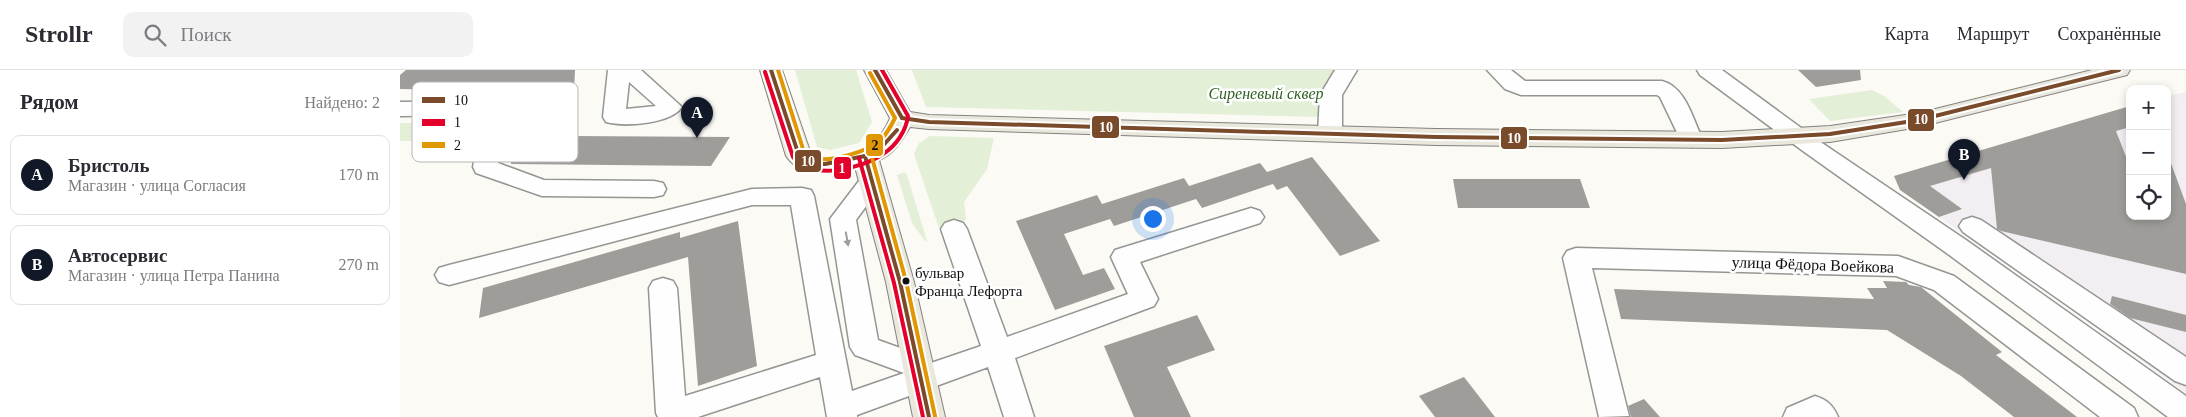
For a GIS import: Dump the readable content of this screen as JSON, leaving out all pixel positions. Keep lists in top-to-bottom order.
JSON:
{
  "streets": {
    "street": ["улица Фёдора Воейкова"]
  },
  "parks": ["Сиреневый сквер"],
  "places": ["бульвар Франца Лефорта"],
  "lines": ["transit line 10", "transit line 1", "transit line 2"],
  "legend": ["10", "1", "2"],
  "page": {
    "header": "Strollr",
    "search": "Поиск",
    "nav": ["Карта", "Маршрут", "Сохранённые"],
    "heading": ["Рядом", "Найдено: 2"],
    "map_buttons": ["+", "−"],
    "pins": ["A", "B"],
    "list": [
      {
        "mark": "A",
        "name": "Бристоль",
        "note": "Магазин · улица Согласия",
        "value": "170 m"
      },
      {
        "mark": "B",
        "name": "Автосервис",
        "note": "Магазин · улица Петра Панина",
        "value": "270 m"
      }
    ]
  }
}
